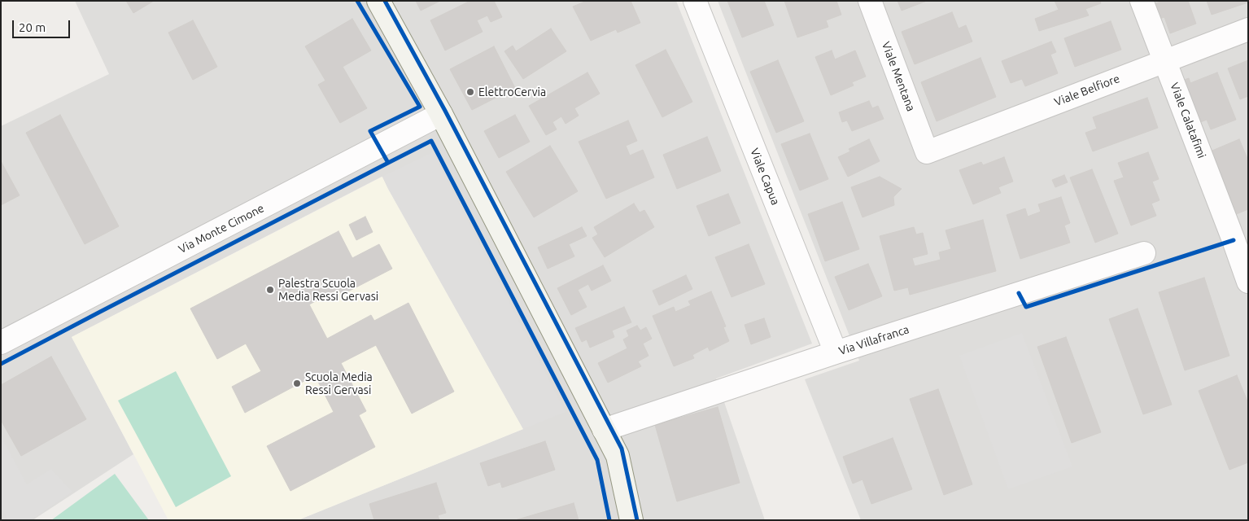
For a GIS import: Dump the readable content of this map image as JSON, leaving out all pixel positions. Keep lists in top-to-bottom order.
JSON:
{
  "streets": {
    "street": [
      "Viale Mentana",
      "Viale Belfiore",
      "Viale Calatafimi",
      "Viale Capua",
      "Via Monte Cimone",
      "Via Villafranca"
    ]
  },
  "crossings": [
    ["Viale Mentana", "Viale Belfiore"],
    ["Viale Belfiore", "Viale Calatafimi"],
    ["Viale Capua", "Via Villafranca"]
  ],
  "places": ["ElettroCervia", "Palestra Scuola Media Ressi Gervasi", "Scuola Media Ressi Gervasi"],
  "scale_bar": "20 m"
}
